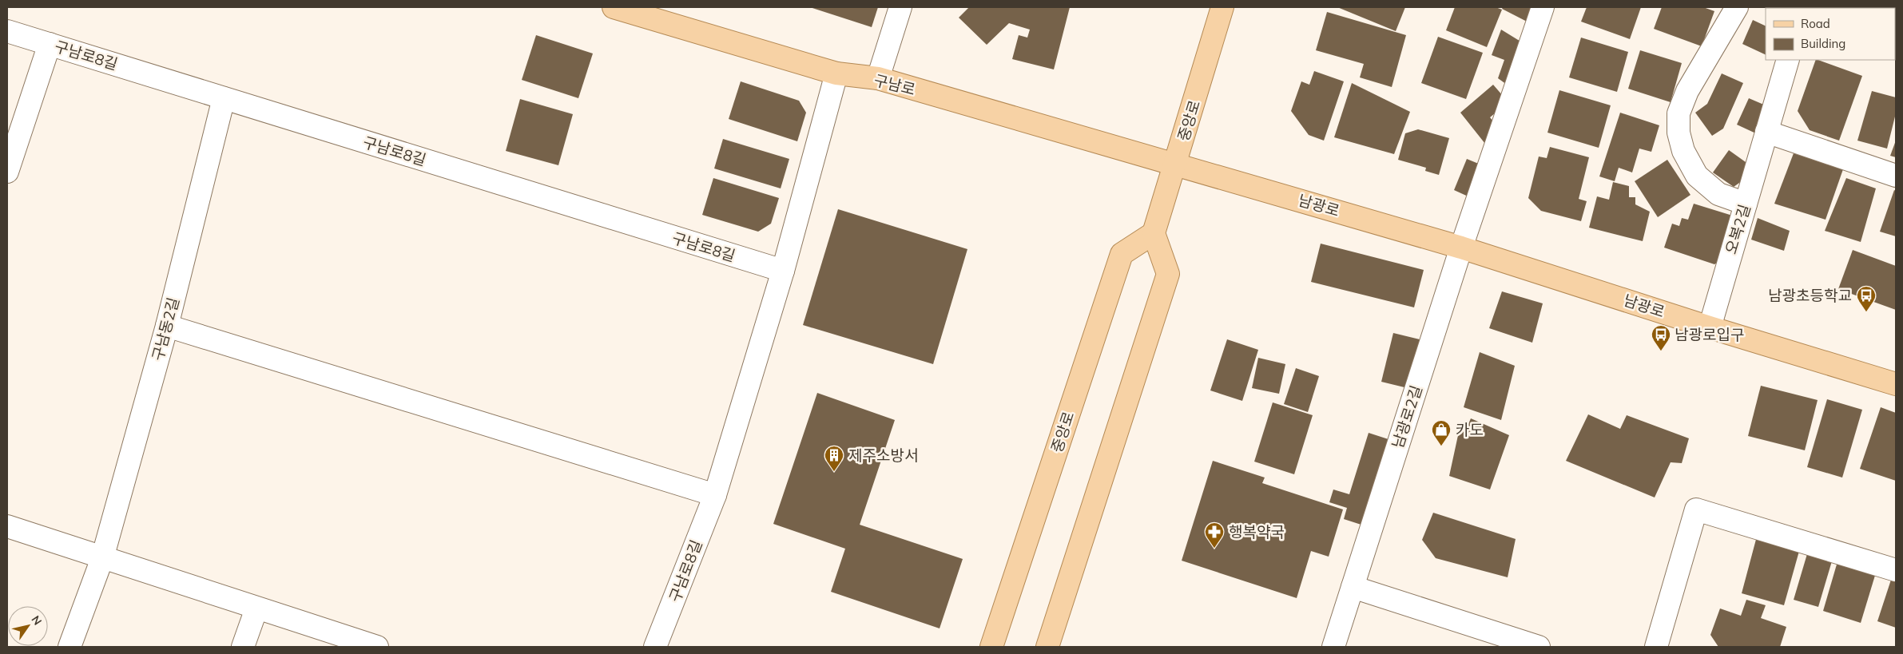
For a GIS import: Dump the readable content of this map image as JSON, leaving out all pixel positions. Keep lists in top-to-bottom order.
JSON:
{
  "streets": {
    "main road": ["구남로", "중앙로", "남광로"],
    "street": [
      "구남로8길",
      "오복2길",
      "구남동2길",
      "남광로2길"
    ]
  },
  "crossings": [
    ["구남로8길", "구남로"],
    ["구남로8길", "구남동2길"],
    ["구남로", "중앙로"],
    ["구남로", "남광로"],
    ["중앙로", "남광로"],
    ["남광로", "오복2길"],
    ["남광로", "남광로2길"]
  ],
  "places": {
    "bus stop": ["남광초등학교", "남광로입구"],
    "shop": ["카도"],
    "building": ["제주소방서"],
    "pharmacy": ["행복약국"]
  },
  "legend": ["Road", "Building"],
  "north": "top right"
}
